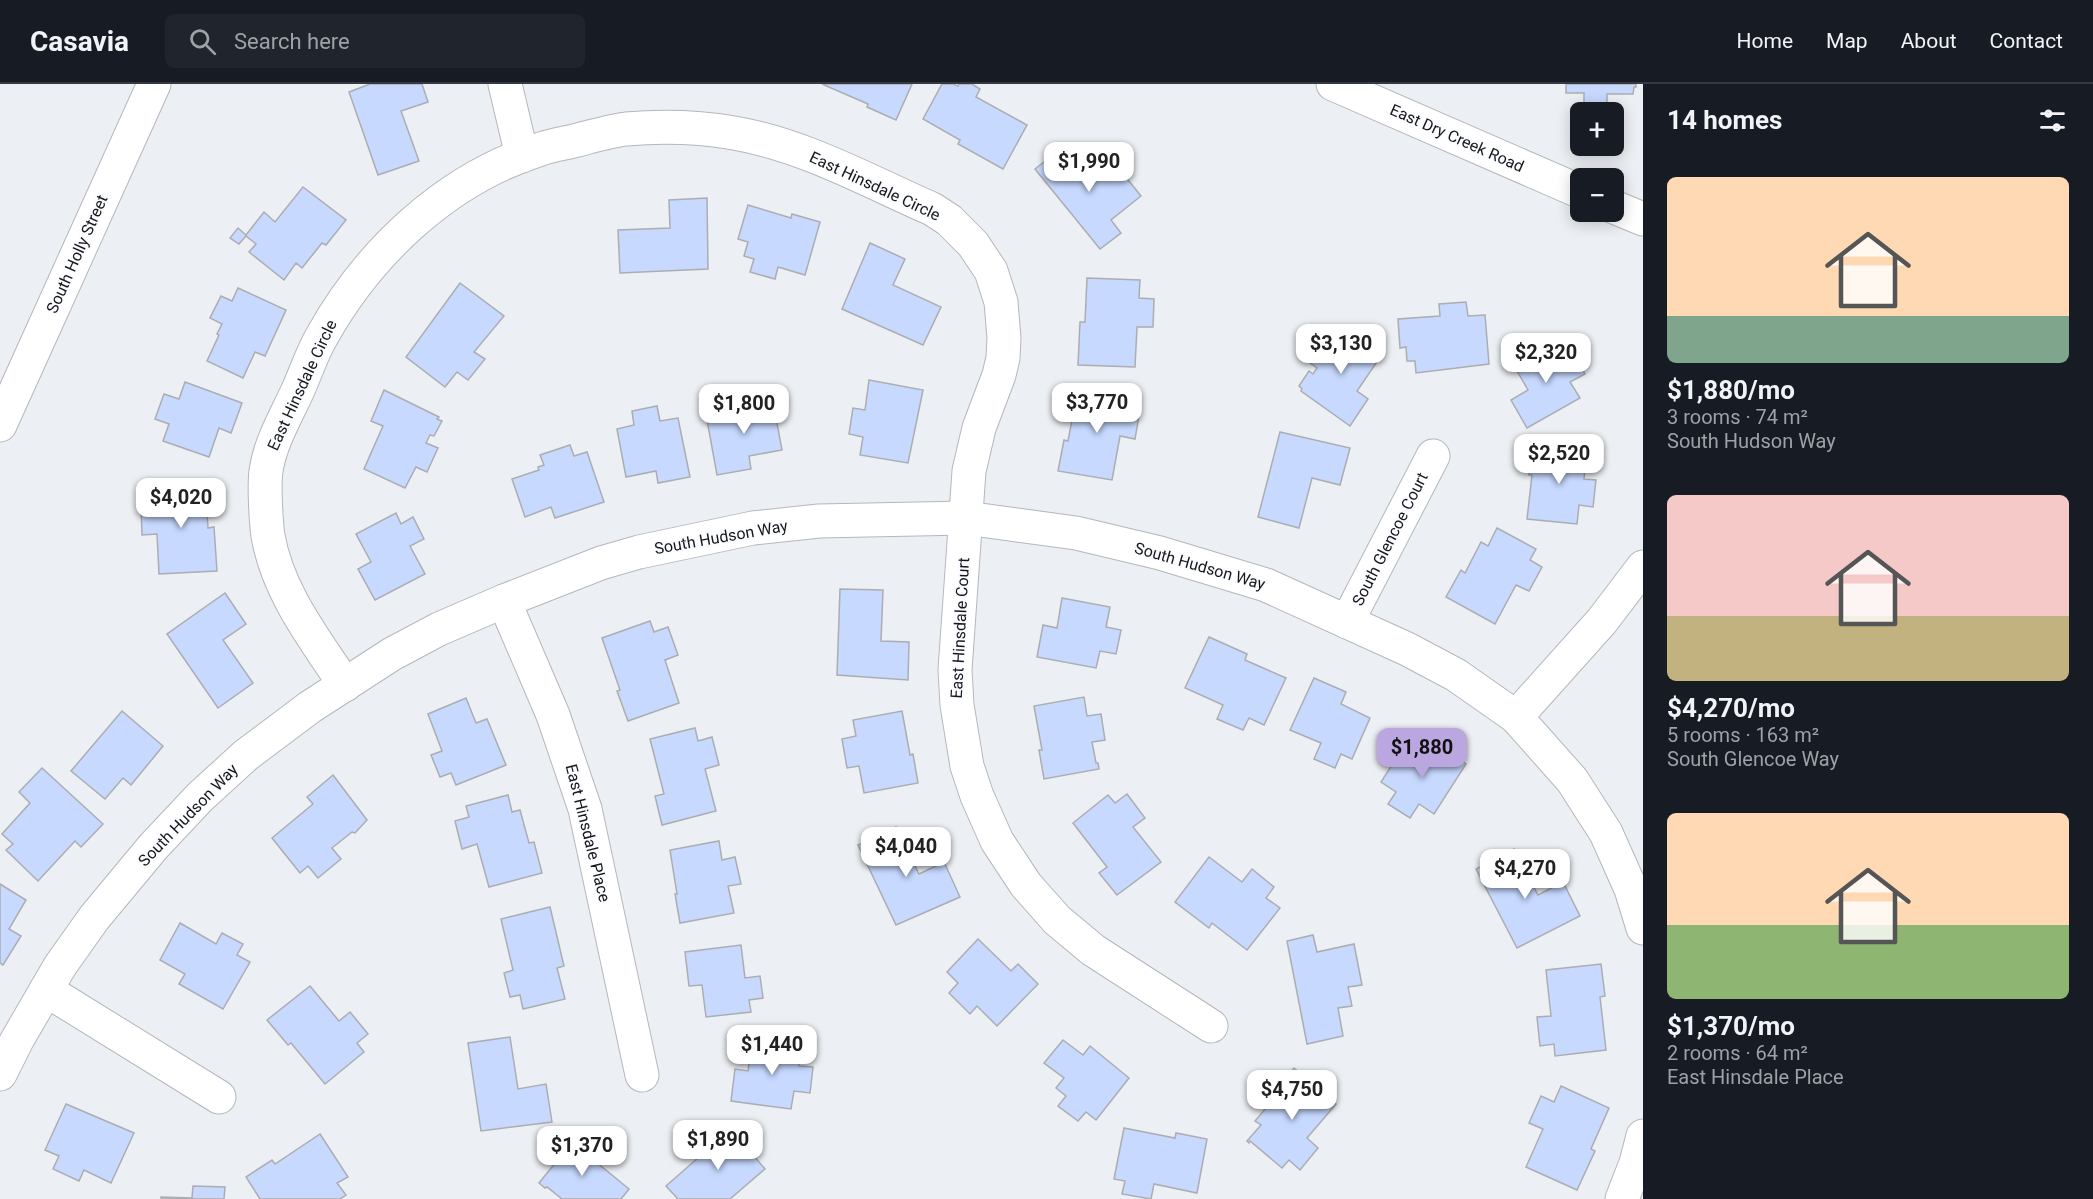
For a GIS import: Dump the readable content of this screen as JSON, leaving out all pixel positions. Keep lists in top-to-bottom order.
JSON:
{
  "streets": {
    "street": [
      "East Dry Creek Road",
      "East Hinsdale Circle",
      "South Holly Street",
      "South Hudson Way",
      "South Glencoe Court",
      "East Hinsdale Court",
      "East Hinsdale Place"
    ]
  },
  "crossings": [
    ["East Hinsdale Circle", "South Hudson Way"],
    ["East Hinsdale Circle", "East Hinsdale Court"],
    ["South Hudson Way", "South Glencoe Court"],
    ["South Hudson Way", "East Hinsdale Court"],
    ["South Hudson Way", "East Hinsdale Place"]
  ],
  "page": {
    "header": "Casavia",
    "search": "Search here",
    "nav": [
      "Home",
      "Map",
      "About",
      "Contact"
    ],
    "heading": "14 homes",
    "map_buttons": ["+", "−"],
    "price": [
      "$1,990",
      "$3,130",
      "$2,320",
      "$3,770",
      "$1,800",
      "$2,520",
      "$4,020",
      "$1,880",
      "$4,040",
      "$4,270",
      "$1,440",
      "$4,750",
      "$1,890",
      "$1,370"
    ],
    "list": [
      {
        "name": "$1,880/mo",
        "note": "3 rooms · 74 m² · South Hudson Way"
      },
      {
        "name": "$4,270/mo",
        "note": "5 rooms · 163 m² · South Glencoe Way"
      },
      {
        "name": "$1,370/mo",
        "note": "2 rooms · 64 m² · East Hinsdale Place"
      }
    ]
  }
}
